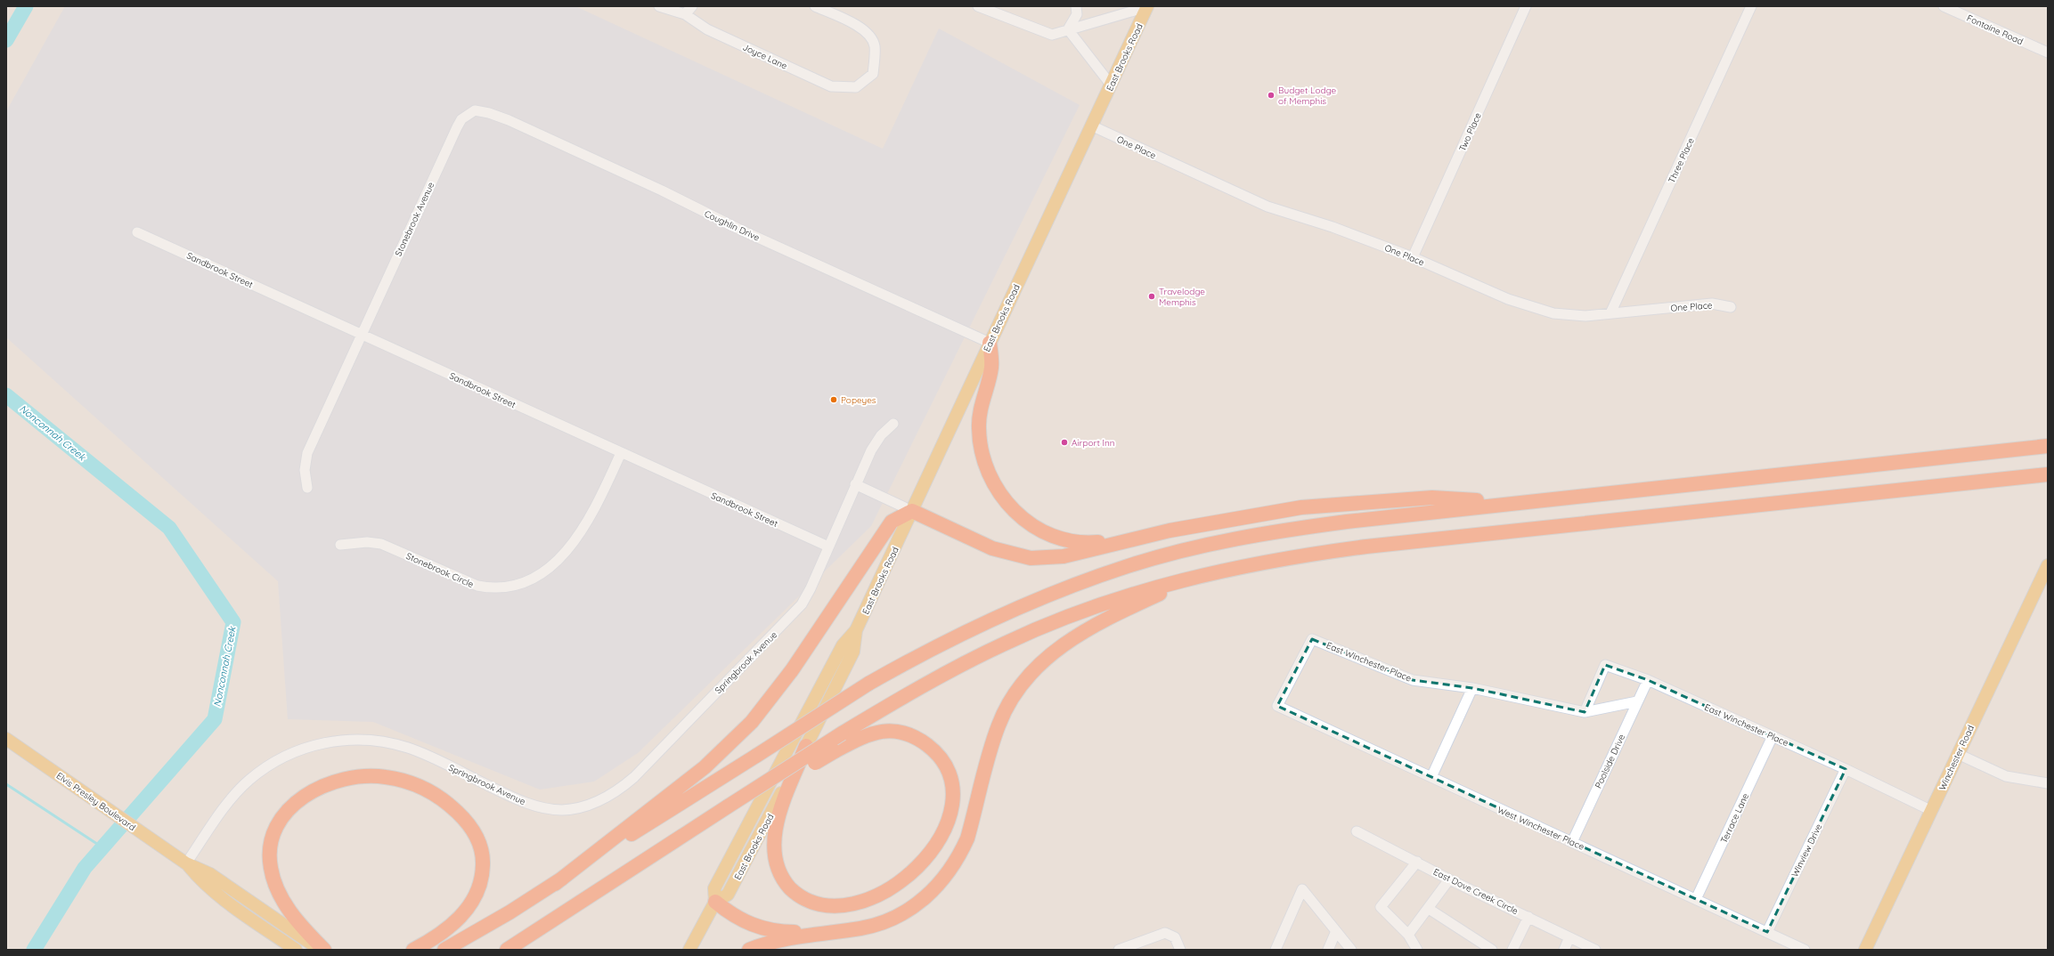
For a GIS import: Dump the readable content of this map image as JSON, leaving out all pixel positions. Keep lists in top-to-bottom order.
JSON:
{
  "streets": {
    "main road": ["East Brooks Road", "Winchester Road", "Elvis Presley Boulevard"],
    "street": [
      "Fontaine Road",
      "Joyce Lane",
      "Two Place",
      "One Place",
      "Three Place",
      "Stonebrook Avenue",
      "Coughlin Drive",
      "Sandbrook Street",
      "Stonebrook Circle",
      "East Winchester Place",
      "Springbrook Avenue",
      "Poolside Drive",
      "Terrace Lane",
      "West Winchester Place",
      "Winview Drive",
      "East Dove Creek Circle"
    ]
  },
  "crossings": [
    ["East Brooks Road", "One Place"],
    ["East Brooks Road", "Coughlin Drive"],
    ["Two Place", "One Place"],
    ["One Place", "Three Place"],
    ["Stonebrook Avenue", "Coughlin Drive"],
    ["Stonebrook Avenue", "Sandbrook Street"],
    ["Sandbrook Street", "Stonebrook Circle"],
    ["Sandbrook Street", "Springbrook Avenue"],
    ["East Winchester Place", "Winchester Road"],
    ["East Winchester Place", "Poolside Drive"],
    ["East Winchester Place", "Terrace Lane"],
    ["East Winchester Place", "West Winchester Place"],
    ["East Winchester Place", "Winview Drive"],
    ["Springbrook Avenue", "Elvis Presley Boulevard"],
    ["Poolside Drive", "West Winchester Place"],
    ["Terrace Lane", "West Winchester Place"],
    ["West Winchester Place", "Winview Drive"]
  ],
  "water": ["Nonconnah Creek"],
  "places": [
    "Budget Lodge of Memphis",
    "Travelodge Memphis",
    "Popeyes",
    "Airport Inn"
  ]
}
